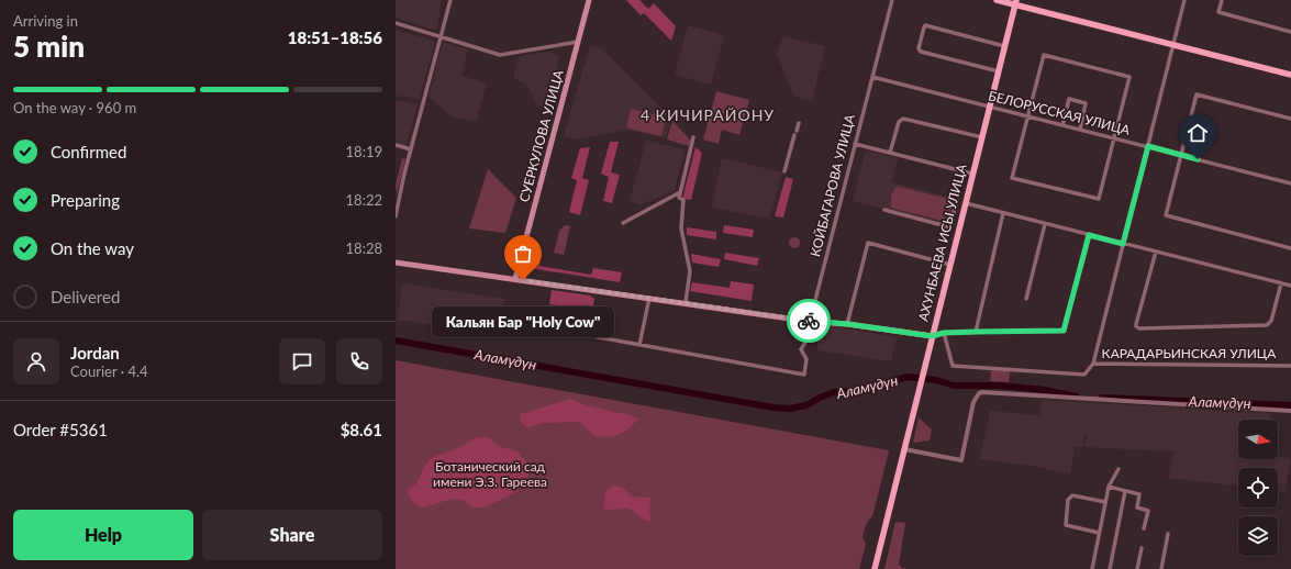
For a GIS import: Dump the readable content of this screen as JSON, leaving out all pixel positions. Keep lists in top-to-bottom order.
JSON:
{
  "streets": {
    "main road": ["СУЕРКУЛОВА УЛИЦА", "АХУНБАЕВА ИСЫ УЛИЦА"],
    "street": ["БЕЛОРУССКАЯ УЛИЦА", "КОЙБАГАРОВА УЛИЦА", "КАРАДАРЬИНСКАЯ УЛИЦА"]
  },
  "crossings": [
    ["БЕЛОРУССКАЯ УЛИЦА", "КОЙБАГАРОВА УЛИЦА"],
    ["БЕЛОРУССКАЯ УЛИЦА", "АХУНБАЕВА ИСЫ УЛИЦА"]
  ],
  "districts": ["4 КИЧИРАЙОНУ"],
  "water": ["Аламүдүн"],
  "parks": ["Ботанический сад имени Э.З. Гареева"],
  "places": ["Кальян Бар \"Holy Cow\""],
  "north": "right",
  "page": {
    "heading": ["5 min", "Arriving in", "18:51–18:56"],
    "panel": [
      "Jordan",
      "Courier · 4.4",
      "Order #5361",
      "$8.61"
    ],
    "bar": "On the way · 960 m",
    "list": [
      ["Confirmed", "18:19"],
      ["Preparing", "18:22"],
      ["On the way", "18:28"],
      "Delivered"
    ],
    "bubble": "Кальян Бар \"Holy Cow\"",
    "buttons": ["Help", "Share"]
  }
}
